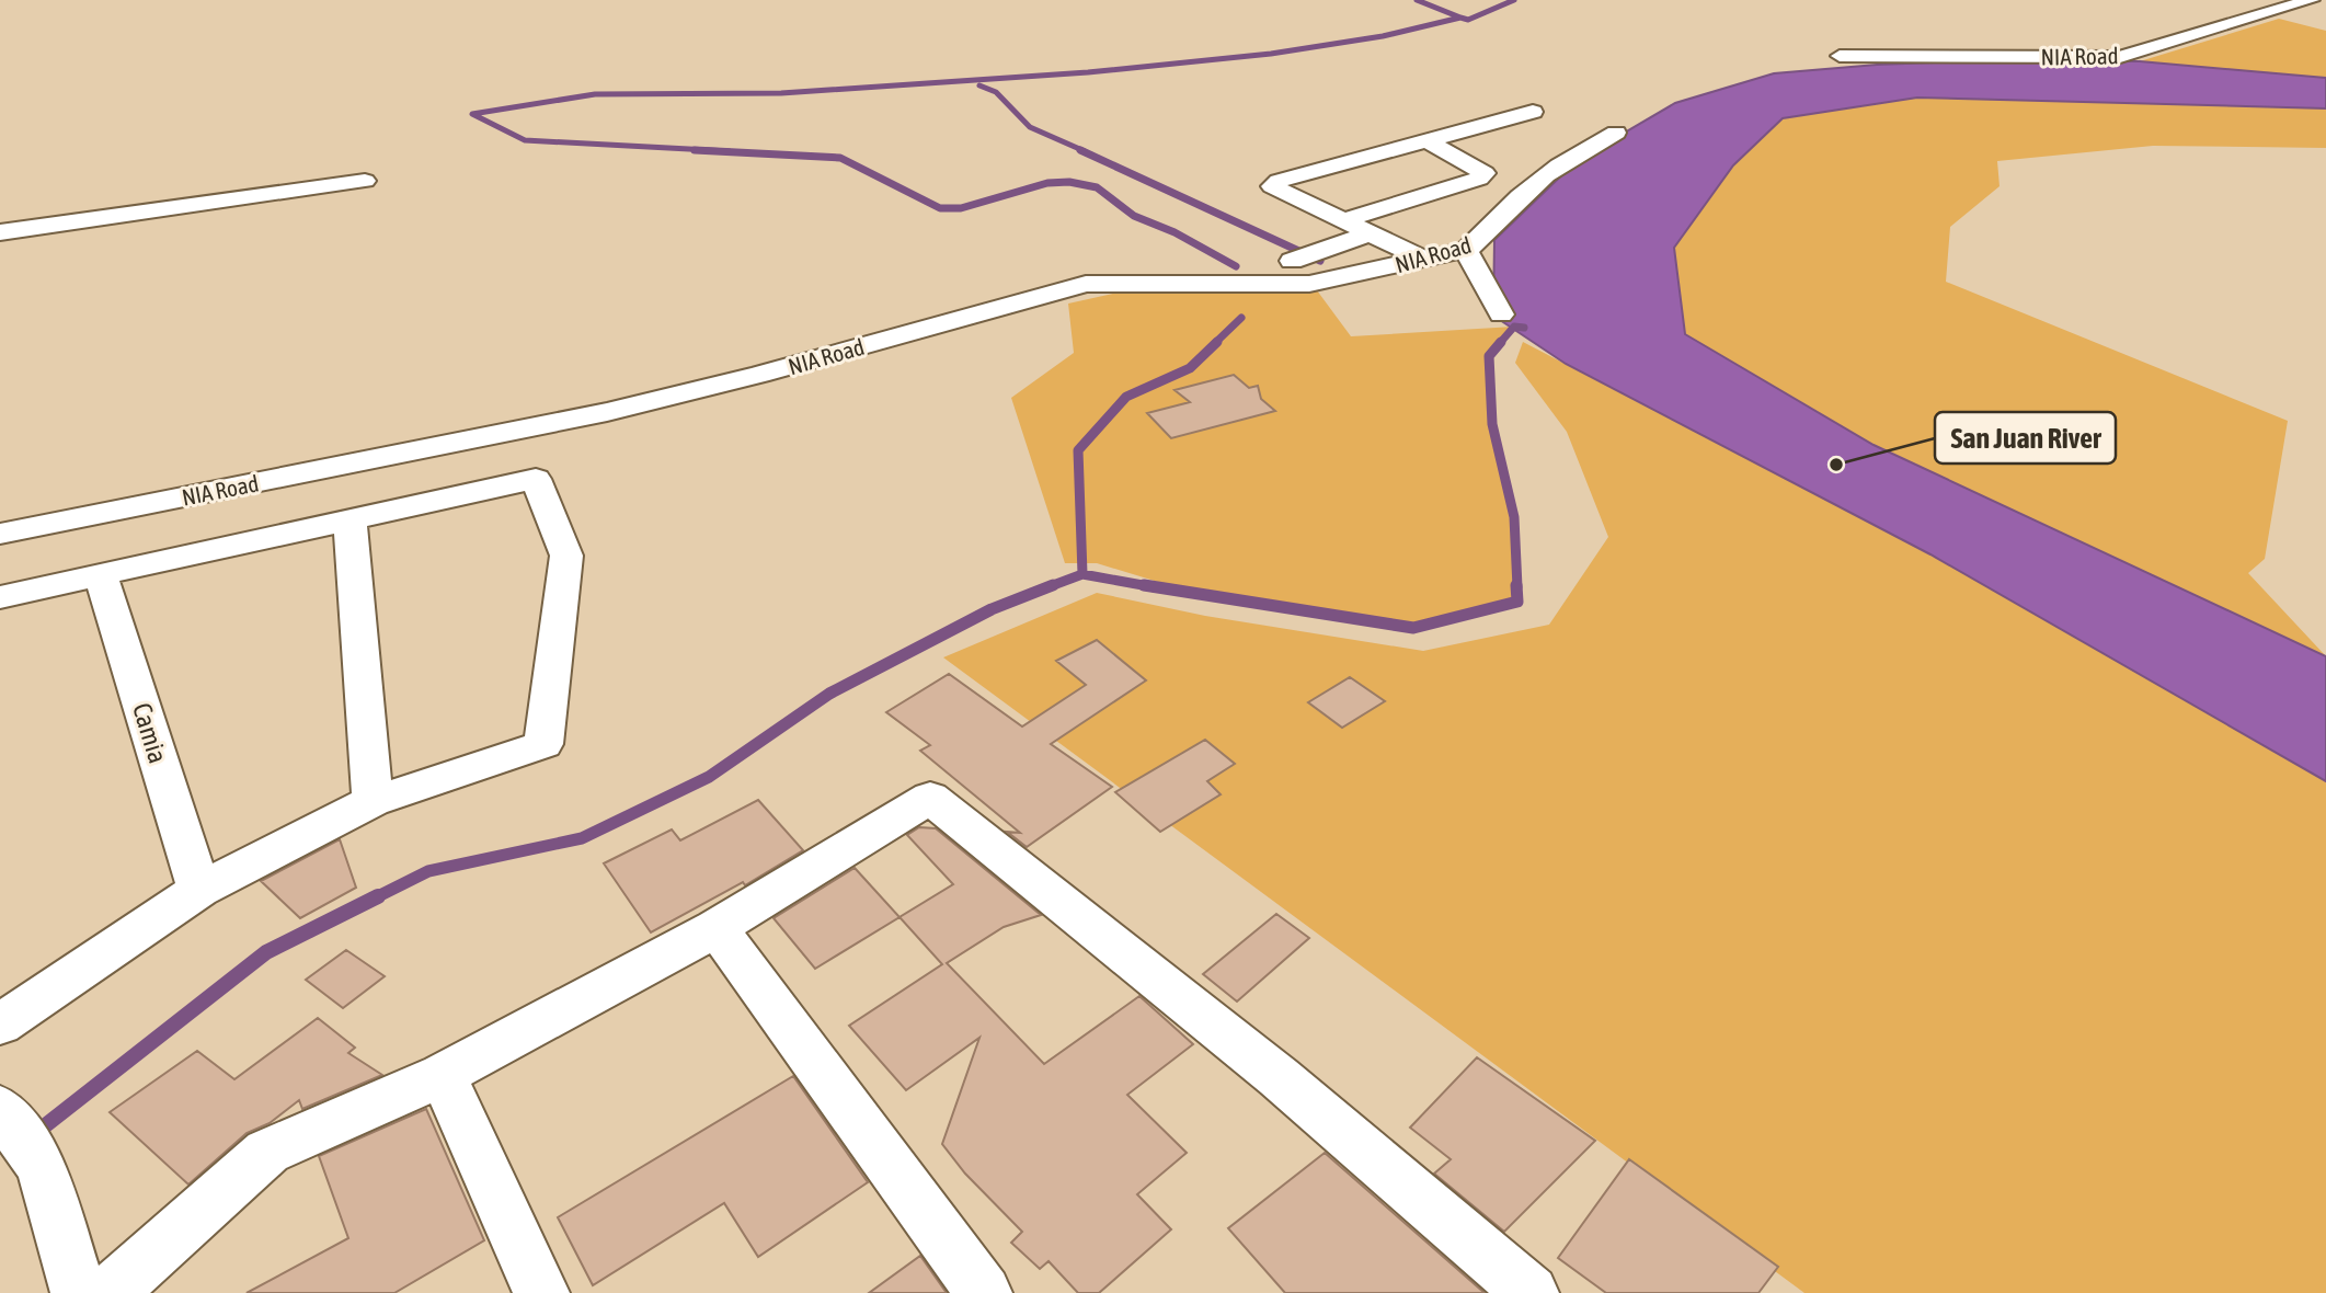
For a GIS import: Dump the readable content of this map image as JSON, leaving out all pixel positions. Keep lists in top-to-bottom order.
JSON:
{
  "streets": {
    "street": ["NIA Road", "Camia"]
  },
  "places": ["San Juan River"]
}
